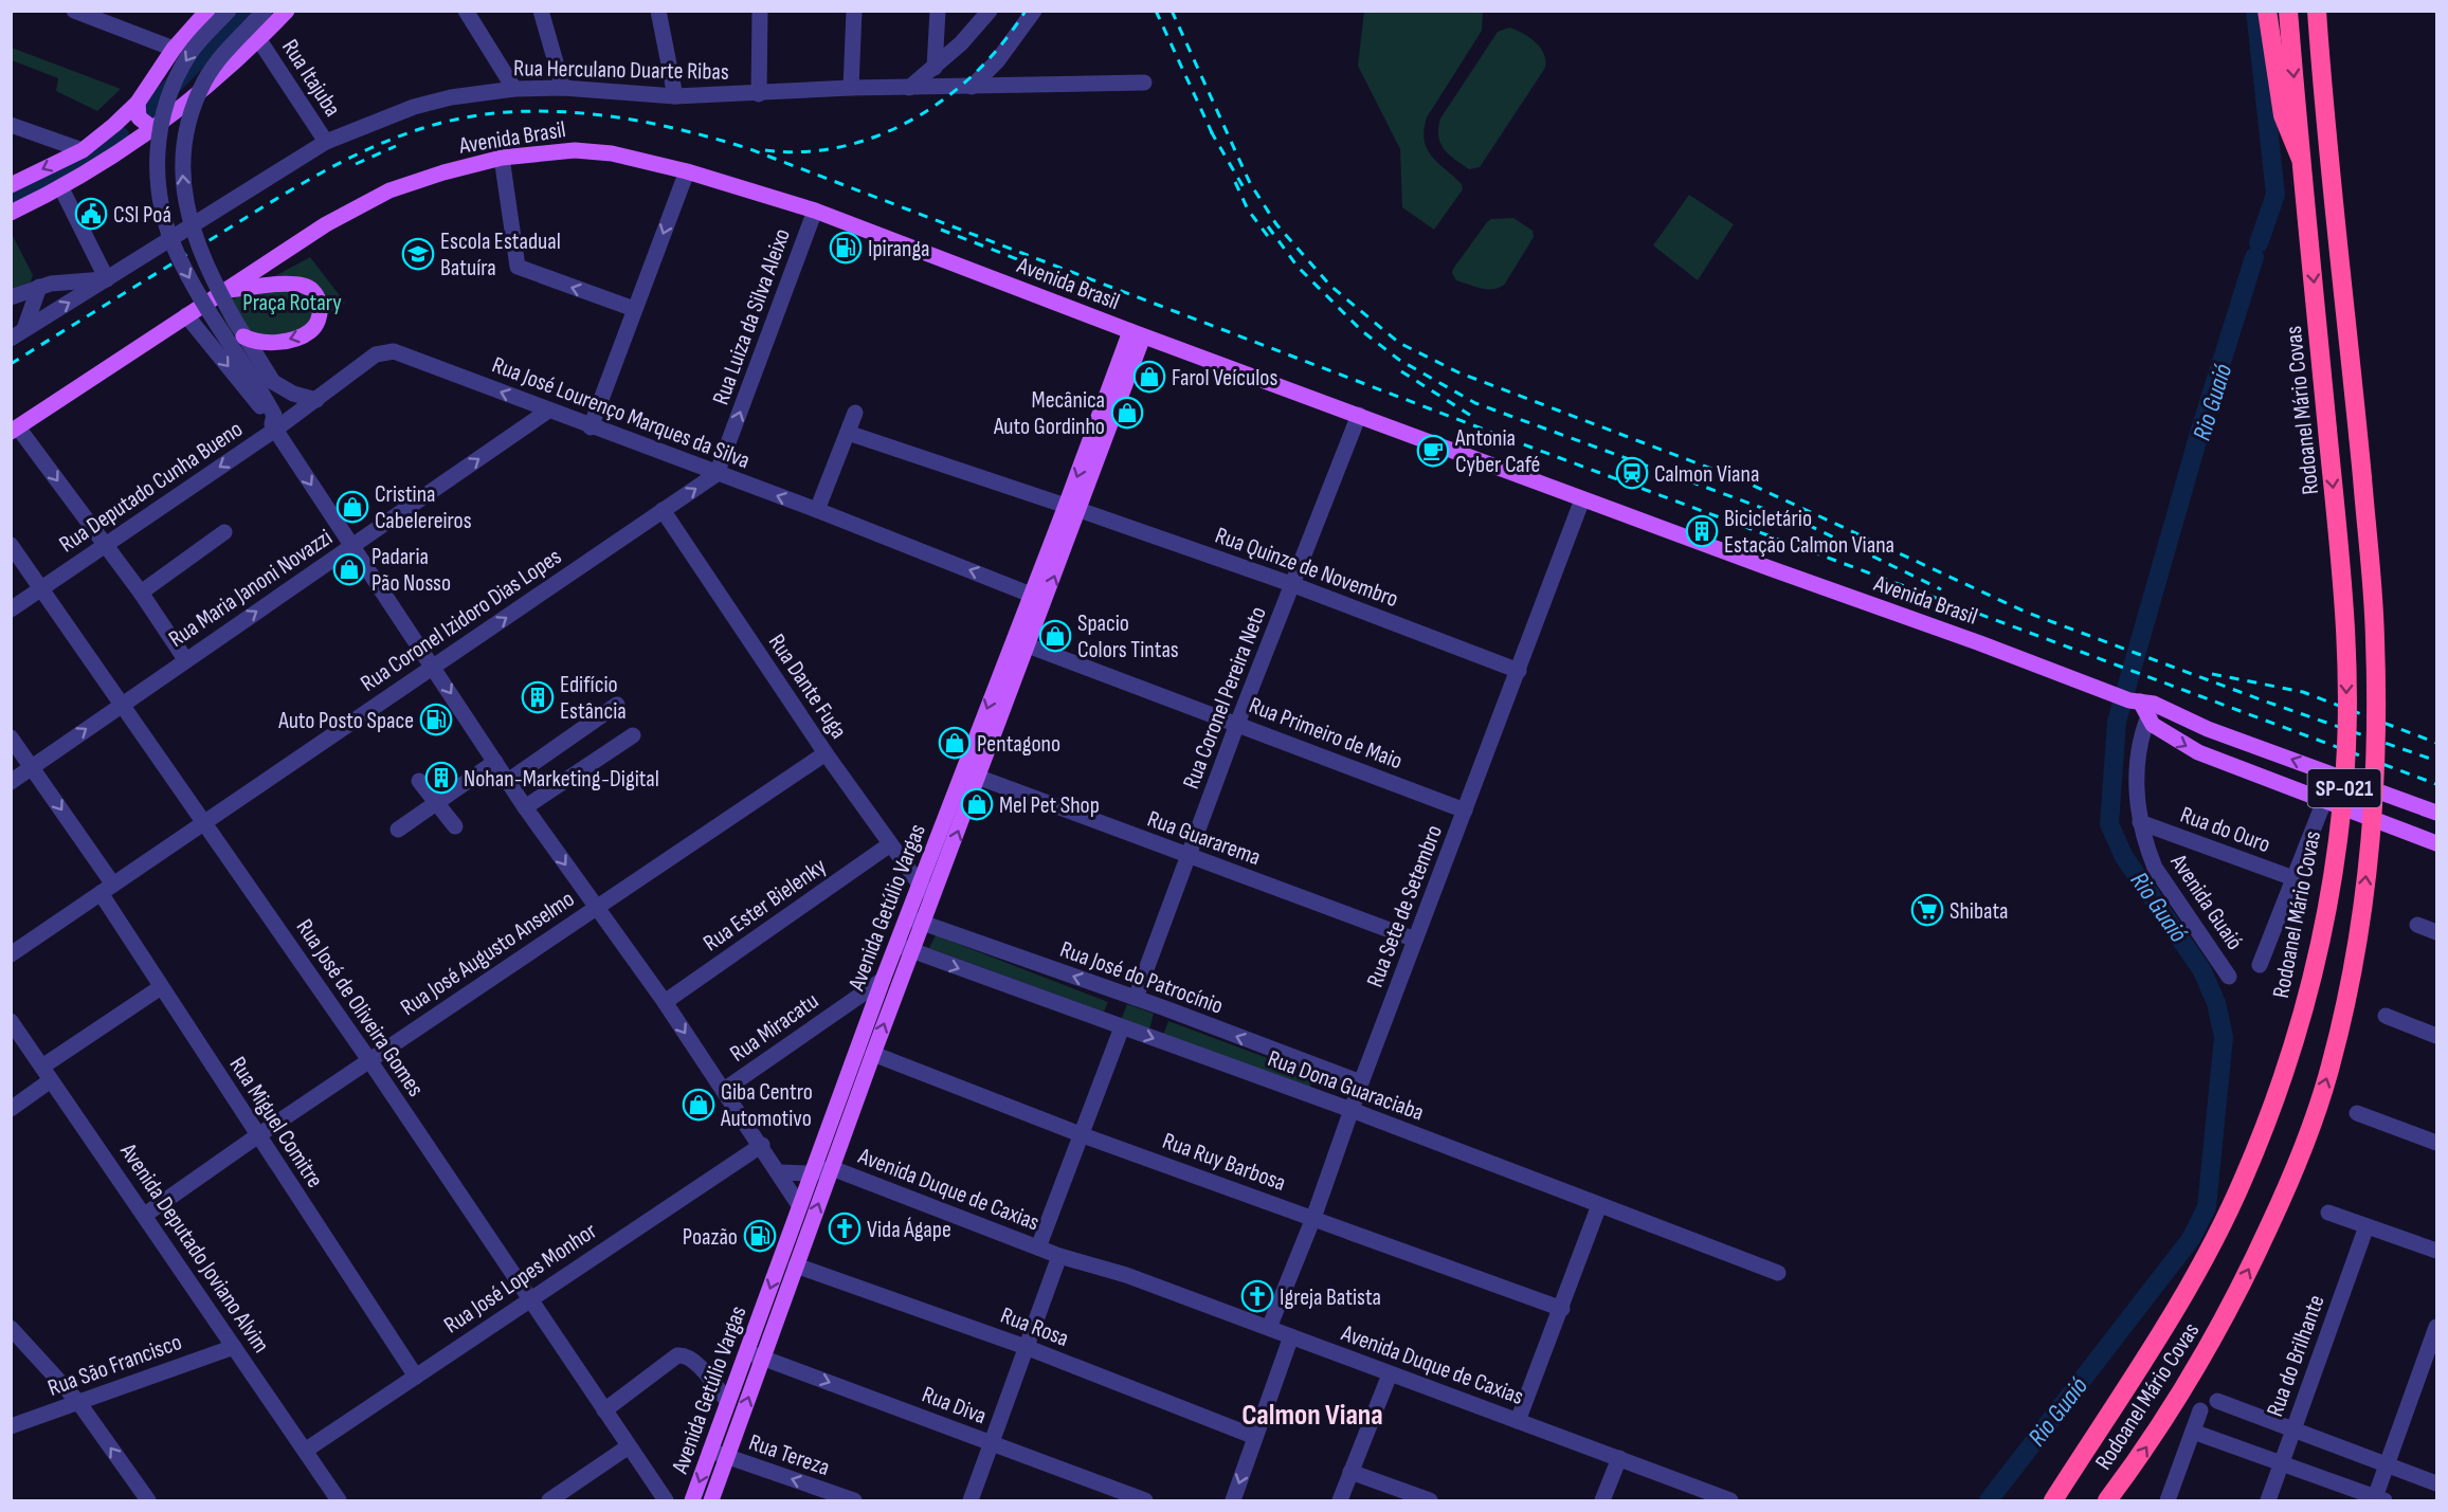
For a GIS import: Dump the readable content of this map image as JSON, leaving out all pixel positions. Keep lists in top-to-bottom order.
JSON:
{
  "streets": {
    "highway": ["Rodoanel Mário Covas", "SP-021"],
    "main road": ["Avenida Brasil", "Avenida Getúlio Vargas"],
    "street": [
      "Rua Herculano Duarte Ribas",
      "Rua Itajuba",
      "Rua Luiza da Silva Aleixo",
      "Rua José Lourenço Marques da Silva",
      "Rua Deputado Cunha Bueno",
      "Rua Quinze de Novembro",
      "Rua Maria Janoni Novazzi",
      "Rua Coronel Izidoro Dias Lopes",
      "Rua Dante Fuga",
      "Rua Coronel Pereira Neto",
      "Rua Primeiro de Maio",
      "Rua do Ouro",
      "Rua Guararema",
      "Avenida Guaió",
      "Rua Ester Bielenky",
      "Rua Sete de Setembro",
      "Rua José Augusto Anselmo",
      "Rua José do Patrocínio",
      "Rua José de Oliveira Gomes",
      "Rua Miracatu",
      "Rua Dona Guaraciaba",
      "Rua Miguel Comitre",
      "Rua Ruy Barbosa",
      "Avenida Duque de Caxias",
      "Avenida Deputado Joviano Alvim",
      "Rua José Lopes Monhor",
      "Rua Rosa",
      "Rua do Brilhante",
      "Rua São Francisco",
      "Rua Diva",
      "Rua Tereza"
    ]
  },
  "crossings": [
    ["Rua Herculano Duarte Ribas", "Rua Itajuba"],
    ["Avenida Brasil", "Rua Luiza da Silva Aleixo"],
    ["Avenida Brasil", "Rua Coronel Pereira Neto"],
    ["Avenida Brasil", "Avenida Guaió"],
    ["Avenida Brasil", "Rua Sete de Setembro"],
    ["Avenida Brasil", "Avenida Getúlio Vargas"],
    ["Rua Luiza da Silva Aleixo", "Rua José Lourenço Marques da Silva"],
    ["Rua Luiza da Silva Aleixo", "Rua Coronel Izidoro Dias Lopes"],
    ["Rua José Lourenço Marques da Silva", "Rua Deputado Cunha Bueno"],
    ["Rua José Lourenço Marques da Silva", "Rua Maria Janoni Novazzi"],
    ["Rua José Lourenço Marques da Silva", "Rua Coronel Izidoro Dias Lopes"],
    ["Rua José Lourenço Marques da Silva", "Avenida Getúlio Vargas"],
    ["Rua Deputado Cunha Bueno", "Rua José de Oliveira Gomes"],
    ["Rua Quinze de Novembro", "Rua Coronel Pereira Neto"],
    ["Rua Quinze de Novembro", "Rua Sete de Setembro"],
    ["Rua Quinze de Novembro", "Avenida Getúlio Vargas"],
    ["Rua Maria Janoni Novazzi", "Rua José de Oliveira Gomes"],
    ["Rua Maria Janoni Novazzi", "Rua Miguel Comitre"],
    ["Rua Coronel Izidoro Dias Lopes", "Rua Dante Fuga"],
    ["Rua Coronel Izidoro Dias Lopes", "Rua José de Oliveira Gomes"],
    ["Rua Coronel Izidoro Dias Lopes", "Rua Miguel Comitre"],
    ["Rua Dante Fuga", "Rua Ester Bielenky"],
    ["Rua Dante Fuga", "Avenida Getúlio Vargas"],
    ["Rua Dante Fuga", "Rua José Augusto Anselmo"],
    ["Rua Coronel Pereira Neto", "Rua Primeiro de Maio"],
    ["Rua Coronel Pereira Neto", "Rua Guararema"],
    ["Rua Coronel Pereira Neto", "Rua José do Patrocínio"],
    ["Rua Primeiro de Maio", "Rua Sete de Setembro"],
    ["Rua Primeiro de Maio", "Avenida Getúlio Vargas"],
    ["Rua do Ouro", "Avenida Guaió"],
    ["Rua Guararema", "Rua Sete de Setembro"],
    ["Rua Guararema", "Avenida Getúlio Vargas"],
    ["Rua Sete de Setembro", "Rua José do Patrocínio"],
    ["Rua Sete de Setembro", "Rua Dona Guaraciaba"],
    ["Rua Sete de Setembro", "Rua Ruy Barbosa"],
    ["Rua Sete de Setembro", "Avenida Duque de Caxias"],
    ["Avenida Getúlio Vargas", "Rua José do Patrocínio"],
    ["Avenida Getúlio Vargas", "Rua Miracatu"],
    ["Avenida Getúlio Vargas", "Rua Dona Guaraciaba"],
    ["Avenida Getúlio Vargas", "Rua Ruy Barbosa"],
    ["Avenida Getúlio Vargas", "Avenida Duque de Caxias"],
    ["Avenida Getúlio Vargas", "Rua Rosa"],
    ["Avenida Getúlio Vargas", "Rua Diva"],
    ["Avenida Getúlio Vargas", "Rua Tereza"],
    ["Rua José Augusto Anselmo", "Rua José de Oliveira Gomes"],
    ["Rua José Augusto Anselmo", "Rua Miguel Comitre"],
    ["Rua José Augusto Anselmo", "Avenida Deputado Joviano Alvim"],
    ["Rua José de Oliveira Gomes", "Rua José Lopes Monhor"],
    ["Rua Miguel Comitre", "Rua José Lopes Monhor"],
    ["Avenida Deputado Joviano Alvim", "Rua José Lopes Monhor"],
    ["Avenida Deputado Joviano Alvim", "Rua São Francisco"]
  ],
  "one_way": [
    "Rua José Lourenço Marques da Silva",
    "Rua Maria Janoni Novazzi",
    "Rua José do Patrocínio",
    "Rua Dona Guaraciaba",
    "Rua Diva",
    "Rua Tereza"
  ],
  "districts": ["Calmon Viana"],
  "water": ["Rio Guaió"],
  "parks": ["Praça Rotary"],
  "places": {
    "public building": ["CSI Poá"],
    "fuel station": ["Ipiranga", "Auto Posto Space", "Poazão"],
    "school or university": ["Escola Estadual Batuíra"],
    "shop": [
      "Farol Veículos",
      "Mecânica Auto Gordinho",
      "Cristina Cabelereiros",
      "Padaria Pão Nosso",
      "Spacio Colors Tintas",
      "Pentagono",
      "Mel Pet Shop",
      "Giba Centro Automotivo"
    ],
    "cafe": ["Antonia Cyber Café"],
    "station": ["Calmon Viana"],
    "building": ["Bicicletário Estação Calmon Viana", "Edifício Estância", "Nohan-Marketing-Digital"],
    "supermarket": ["Shibata"],
    "church": ["Vida Ágape", "Igreja Batista"]
  }
}
